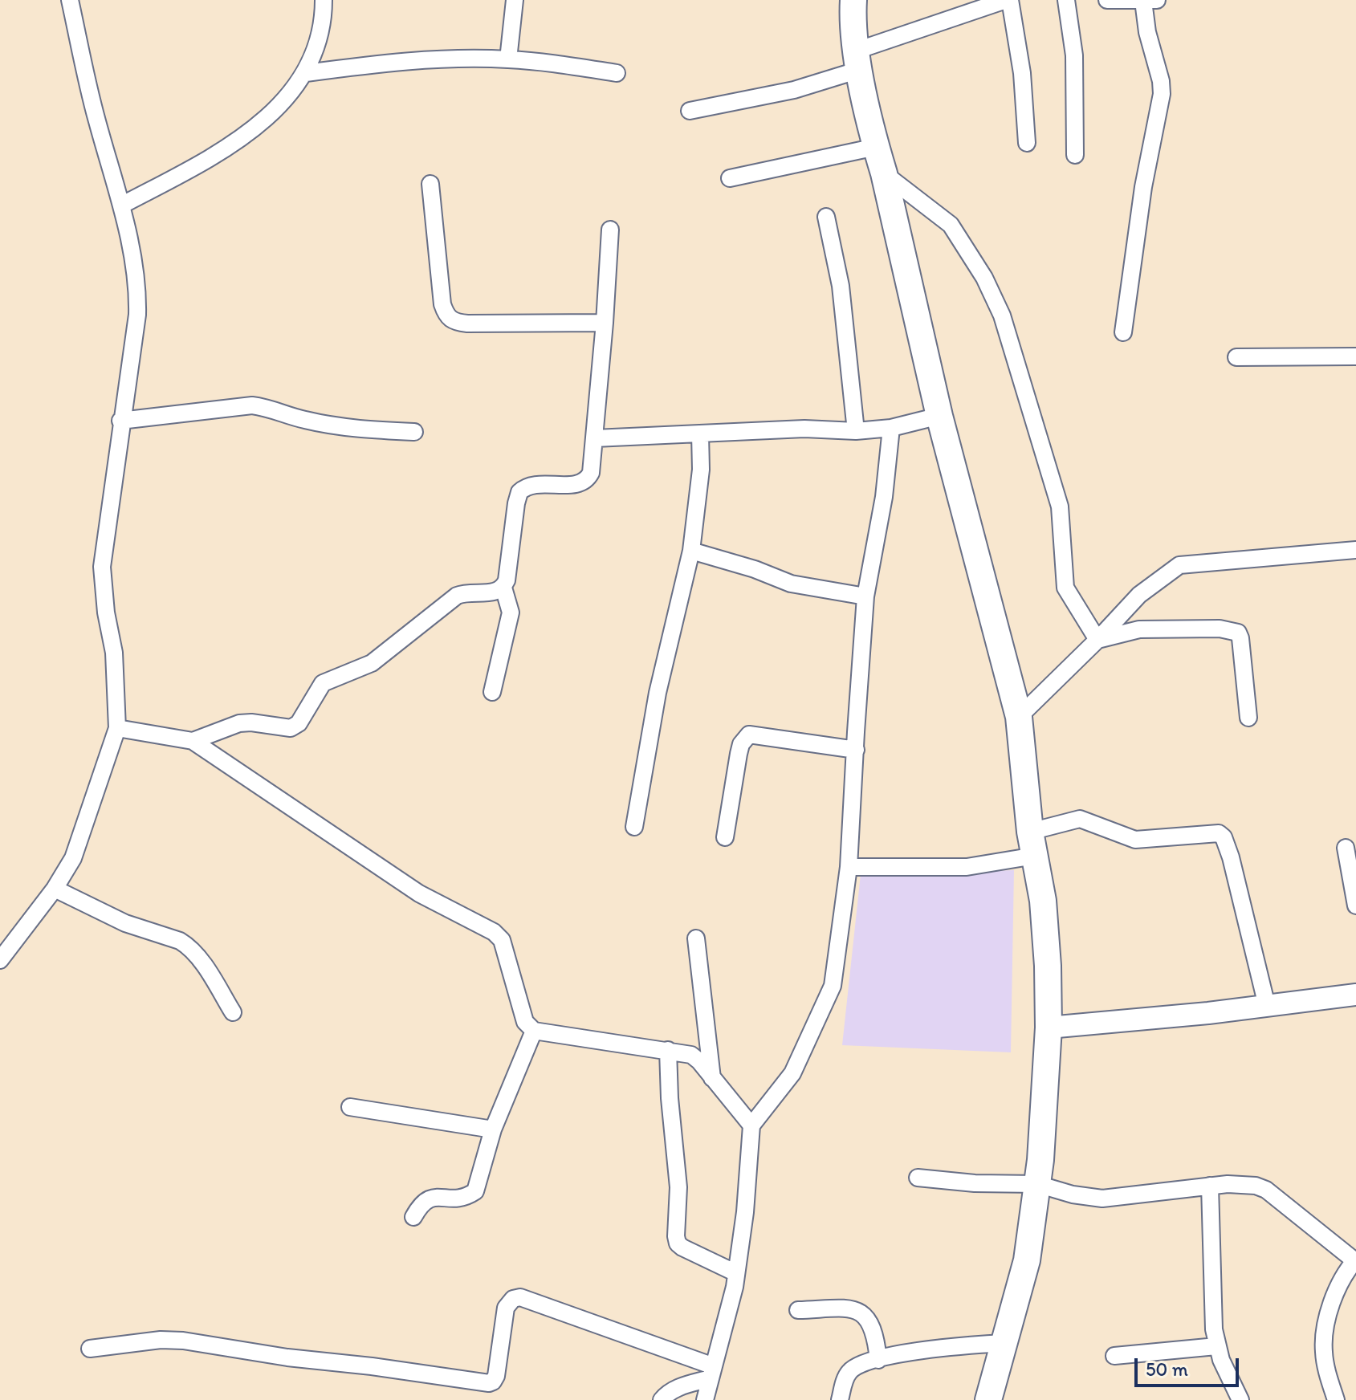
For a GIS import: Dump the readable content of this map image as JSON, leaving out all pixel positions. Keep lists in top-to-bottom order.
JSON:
{
  "scale_bar": "50 m"
}
